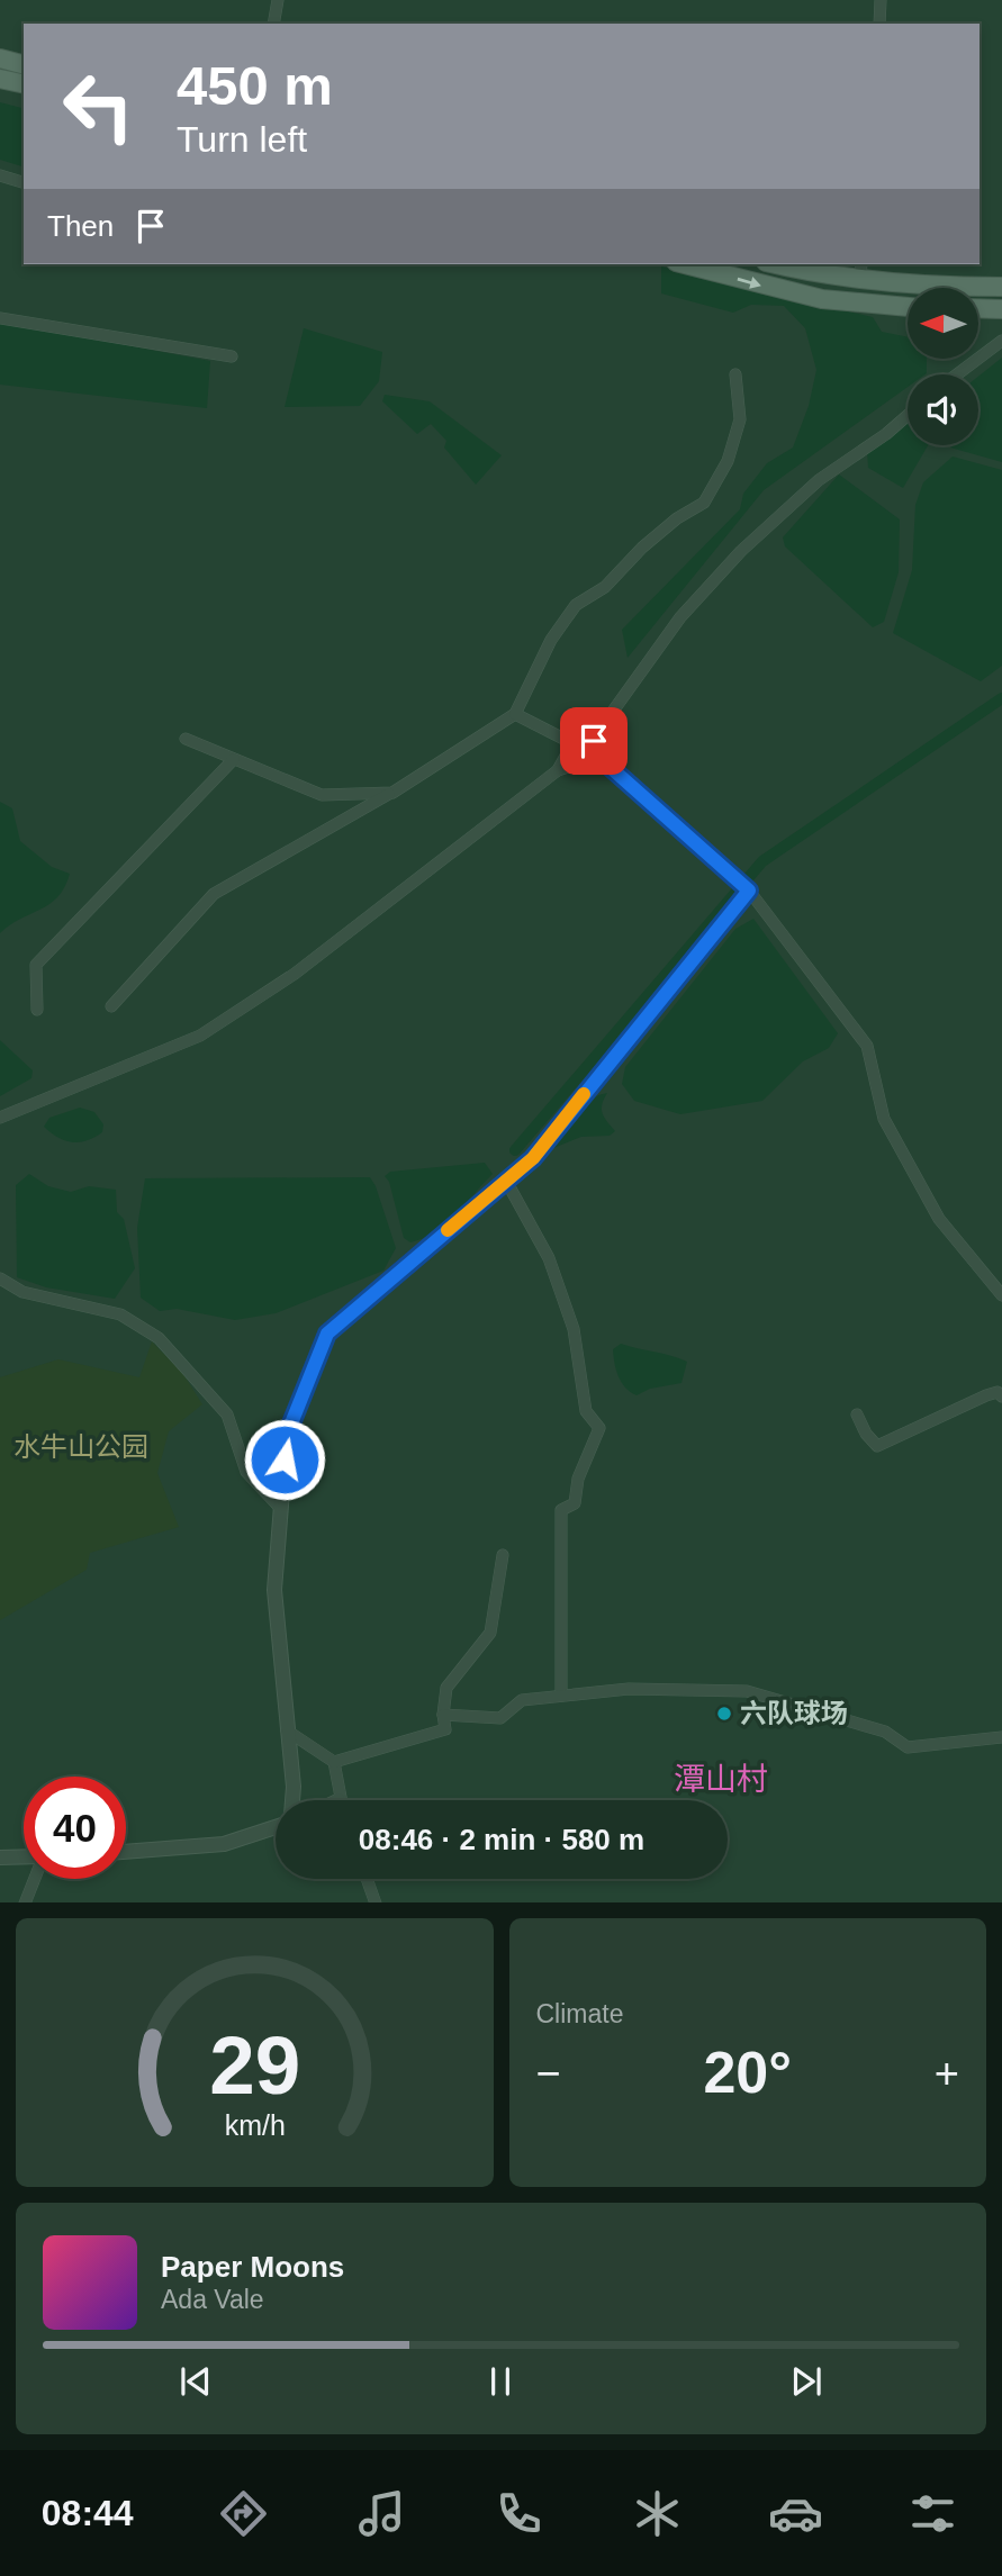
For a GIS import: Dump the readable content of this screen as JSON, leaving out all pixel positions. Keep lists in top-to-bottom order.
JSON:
{
  "districts": ["潭山村"],
  "parks": ["水牛山公园"],
  "places": ["六队球场"],
  "north": "left",
  "page": {
    "turn": ["450 m", "Turn left"],
    "then": "Then",
    "limit": "40",
    "trip": "08:46 · 2 min · 580 m",
    "tile": "Climate",
    "heat": ["−", "20°", "+"],
    "song": ["Paper Moons", "Ada Vale"],
    "tabs": "08:44",
    "gauge": ["29", "km/h"]
  }
}
